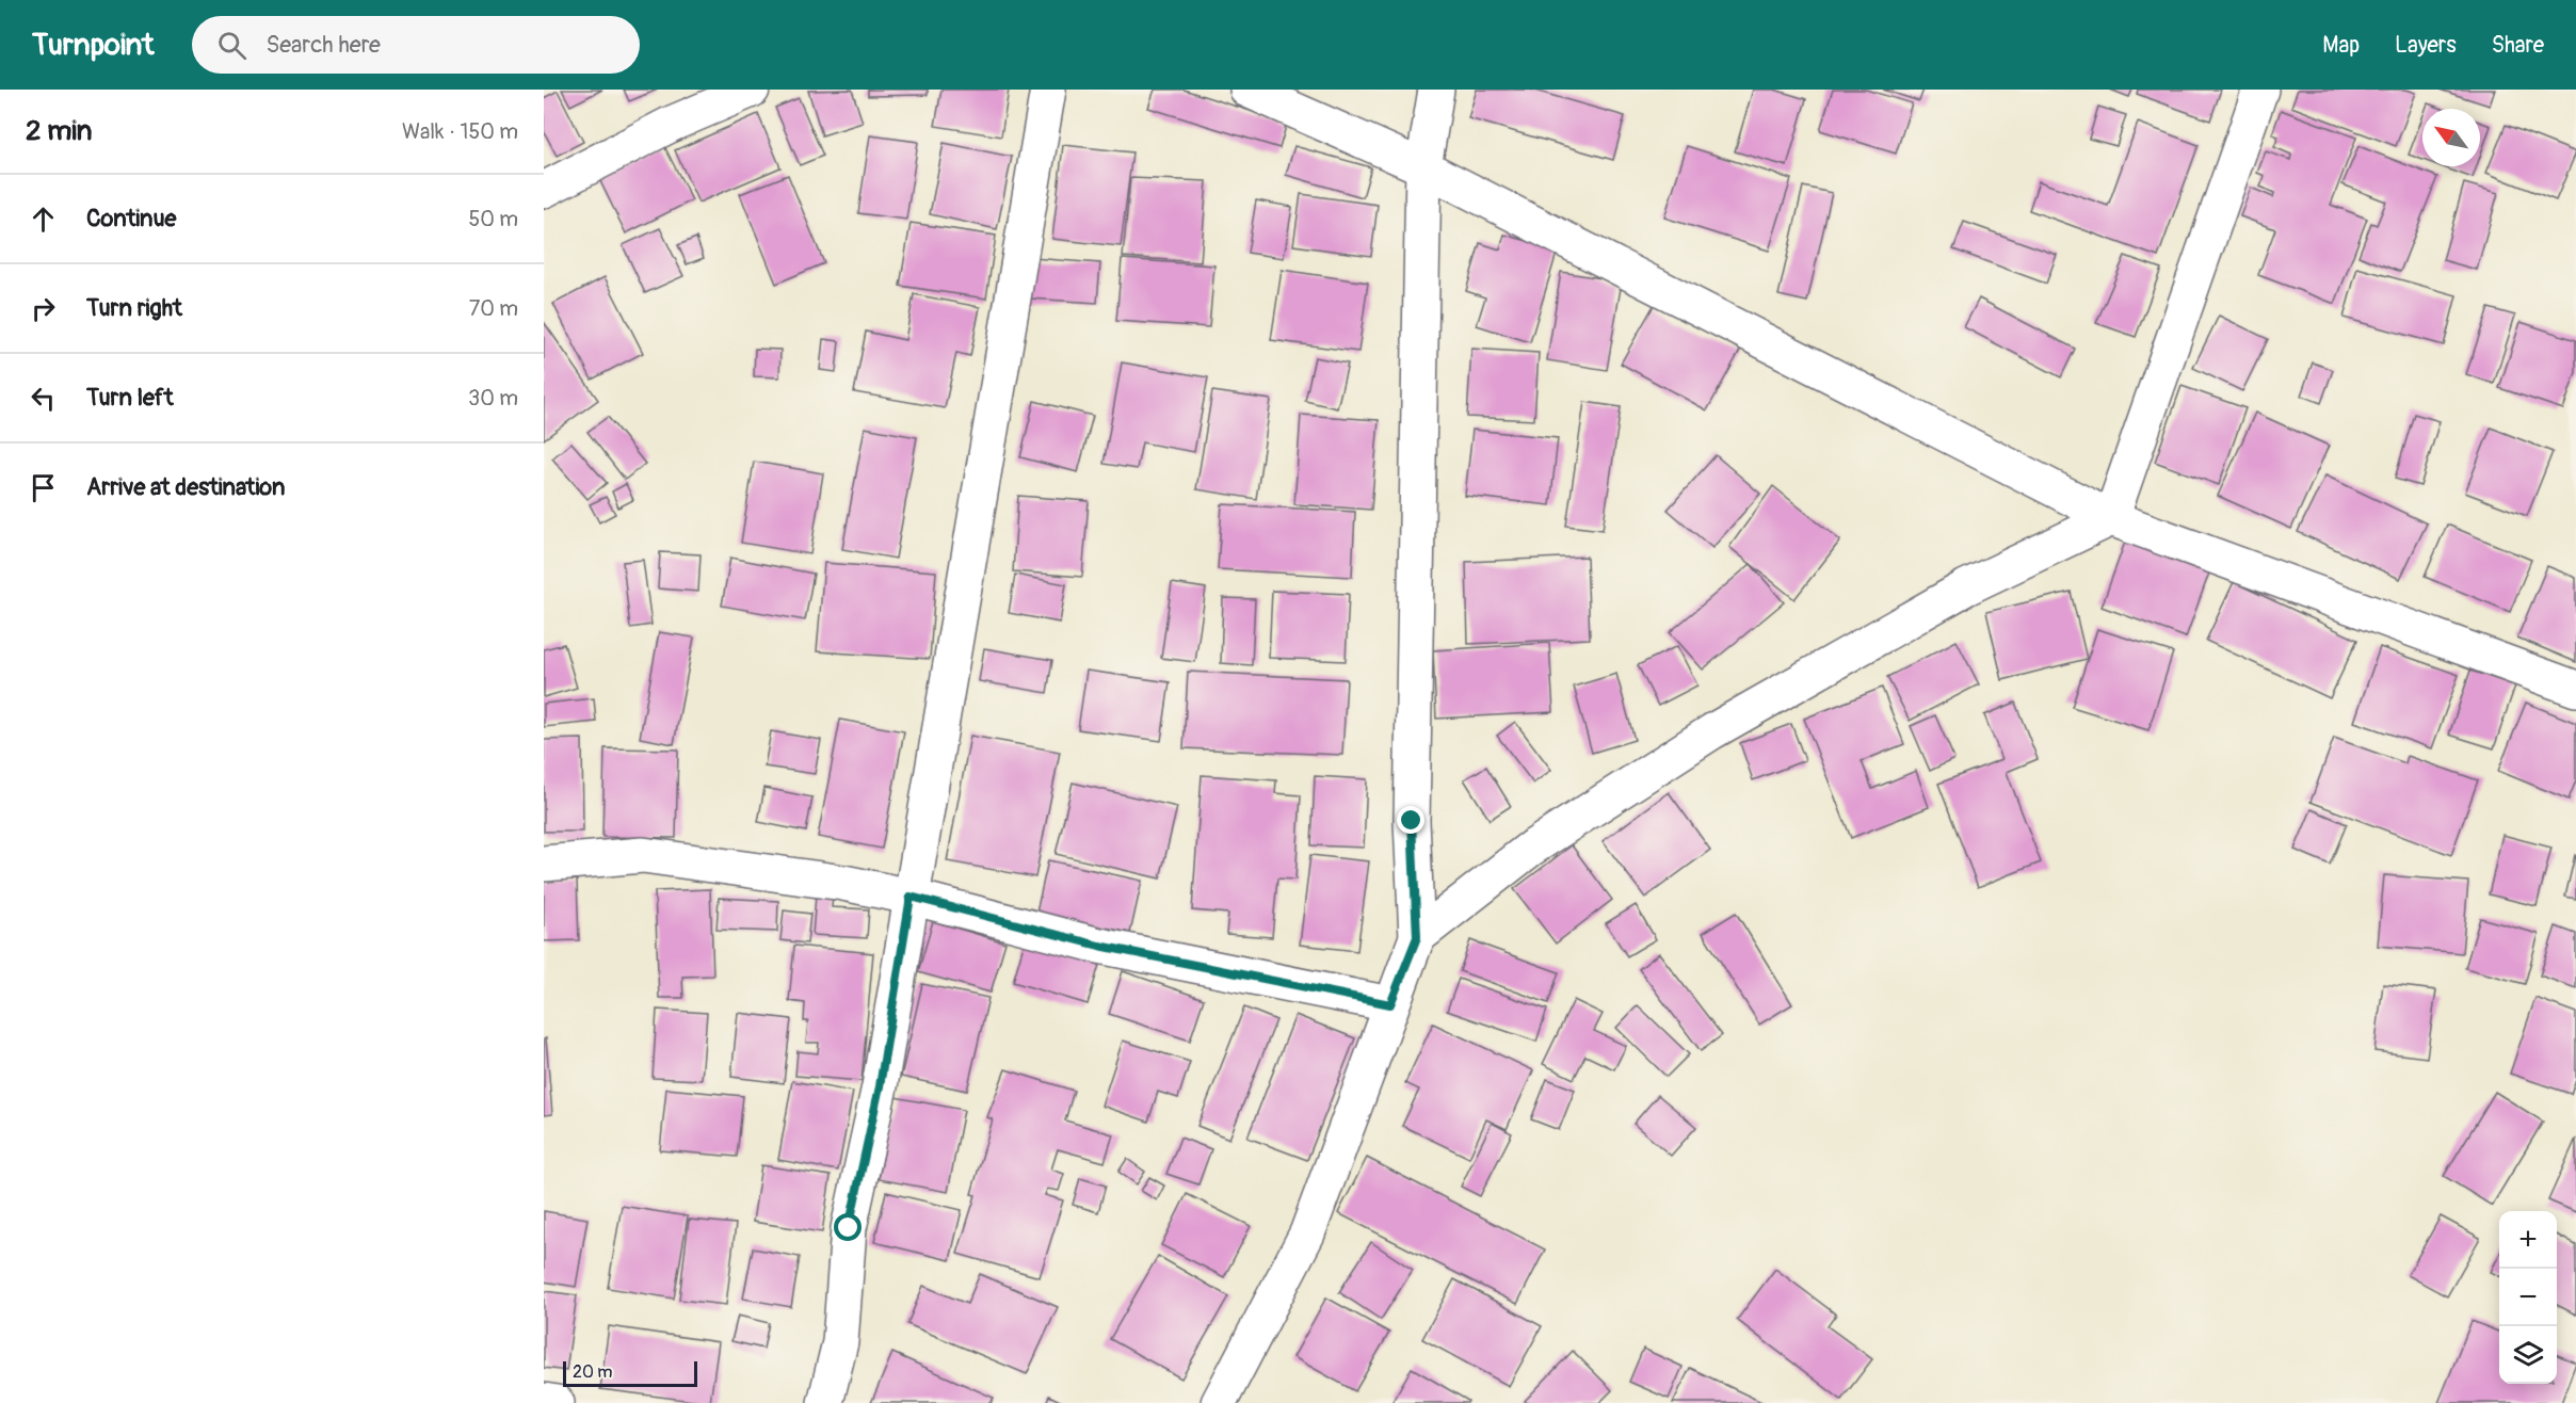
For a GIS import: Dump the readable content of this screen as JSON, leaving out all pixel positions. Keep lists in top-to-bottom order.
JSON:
{
  "scale_bar": "20 m",
  "north": "top left",
  "page": {
    "header": "Turnpoint",
    "search": "Search here",
    "nav": ["Map", "Layers", "Share"],
    "heading": ["2 min", "Walk · 150 m"],
    "list": [
      ["Continue", "50 m"],
      ["Turn right", "70 m"],
      ["Turn left", "30 m"],
      "Arrive at destination"
    ],
    "map_buttons": ["+", "−"],
    "scale": "20 m"
  }
}
